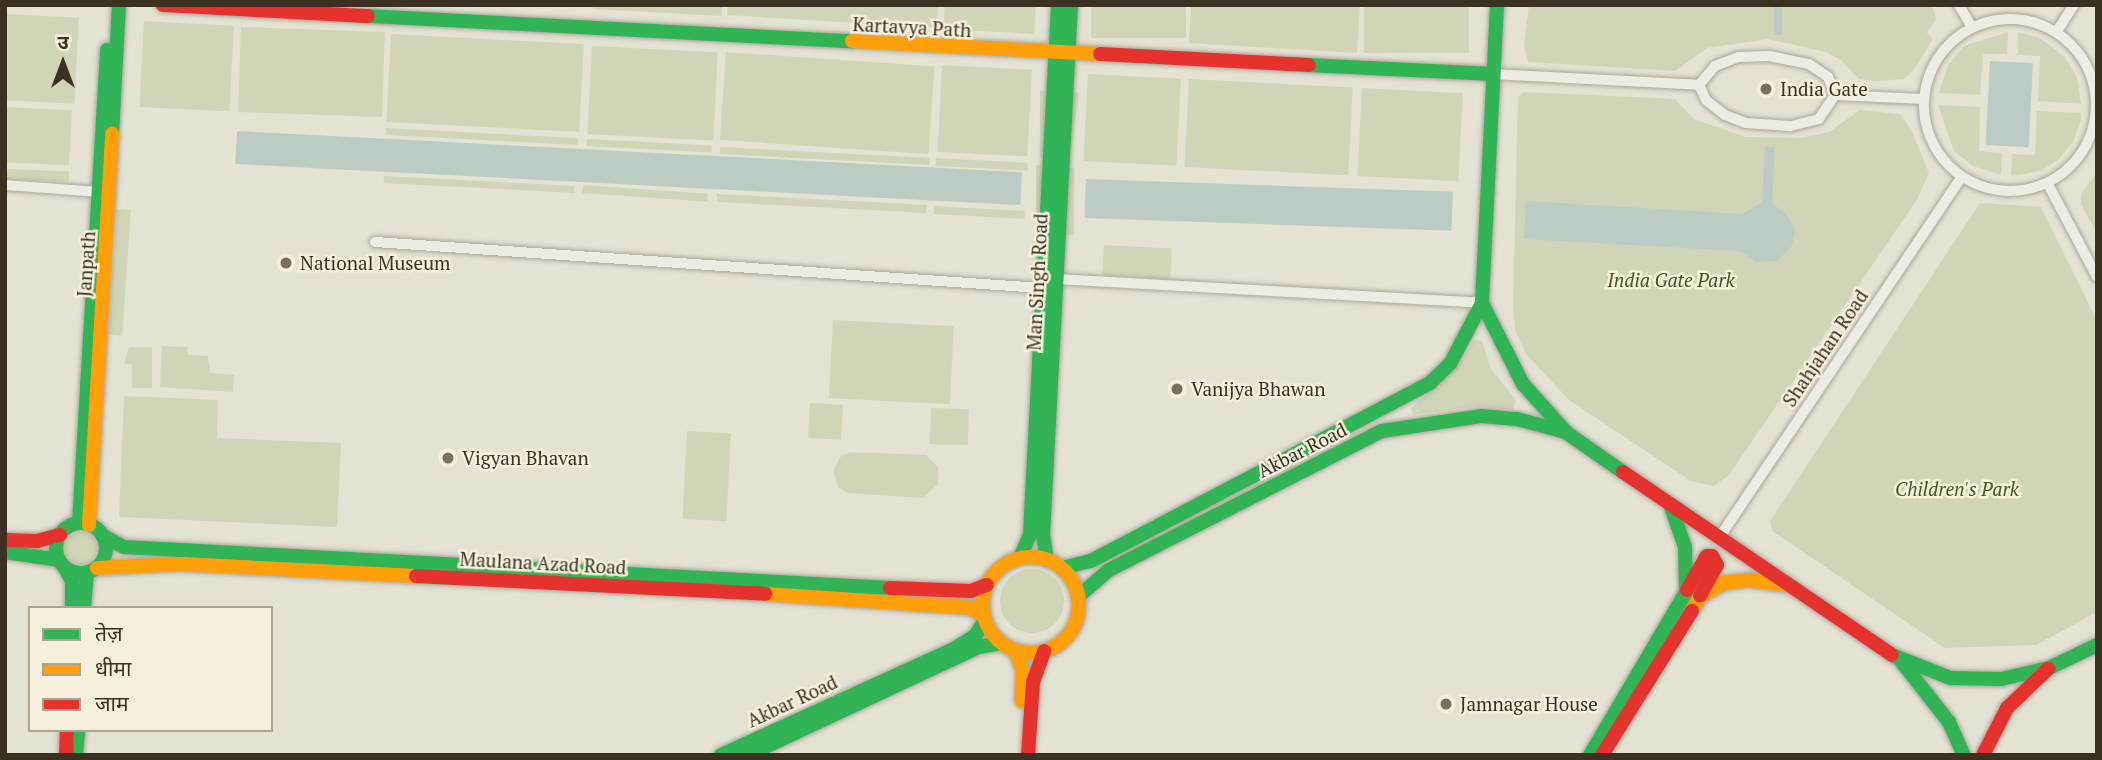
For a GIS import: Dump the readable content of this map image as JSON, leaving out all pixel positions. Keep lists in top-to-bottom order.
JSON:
{
  "streets": {
    "main road": [
      "Kartavya Path",
      "Janpath",
      "Man Singh Road",
      "Akbar Road",
      "Maulana Azad Road"
    ],
    "street": ["Shahjahan Road"]
  },
  "crossings": [
    ["Kartavya Path", "Man Singh Road"],
    ["Janpath", "Maulana Azad Road"],
    ["Man Singh Road", "Akbar Road"],
    ["Man Singh Road", "Maulana Azad Road"],
    ["Akbar Road", "Maulana Azad Road"]
  ],
  "parks": ["India Gate Park", "Children's Park"],
  "places": [
    "India Gate",
    "National Museum",
    "Vanijya Bhawan",
    "Vigyan Bhavan",
    "Jamnagar House"
  ],
  "legend": ["तेज़", "धीमा", "जाम"],
  "north": "top"
}
